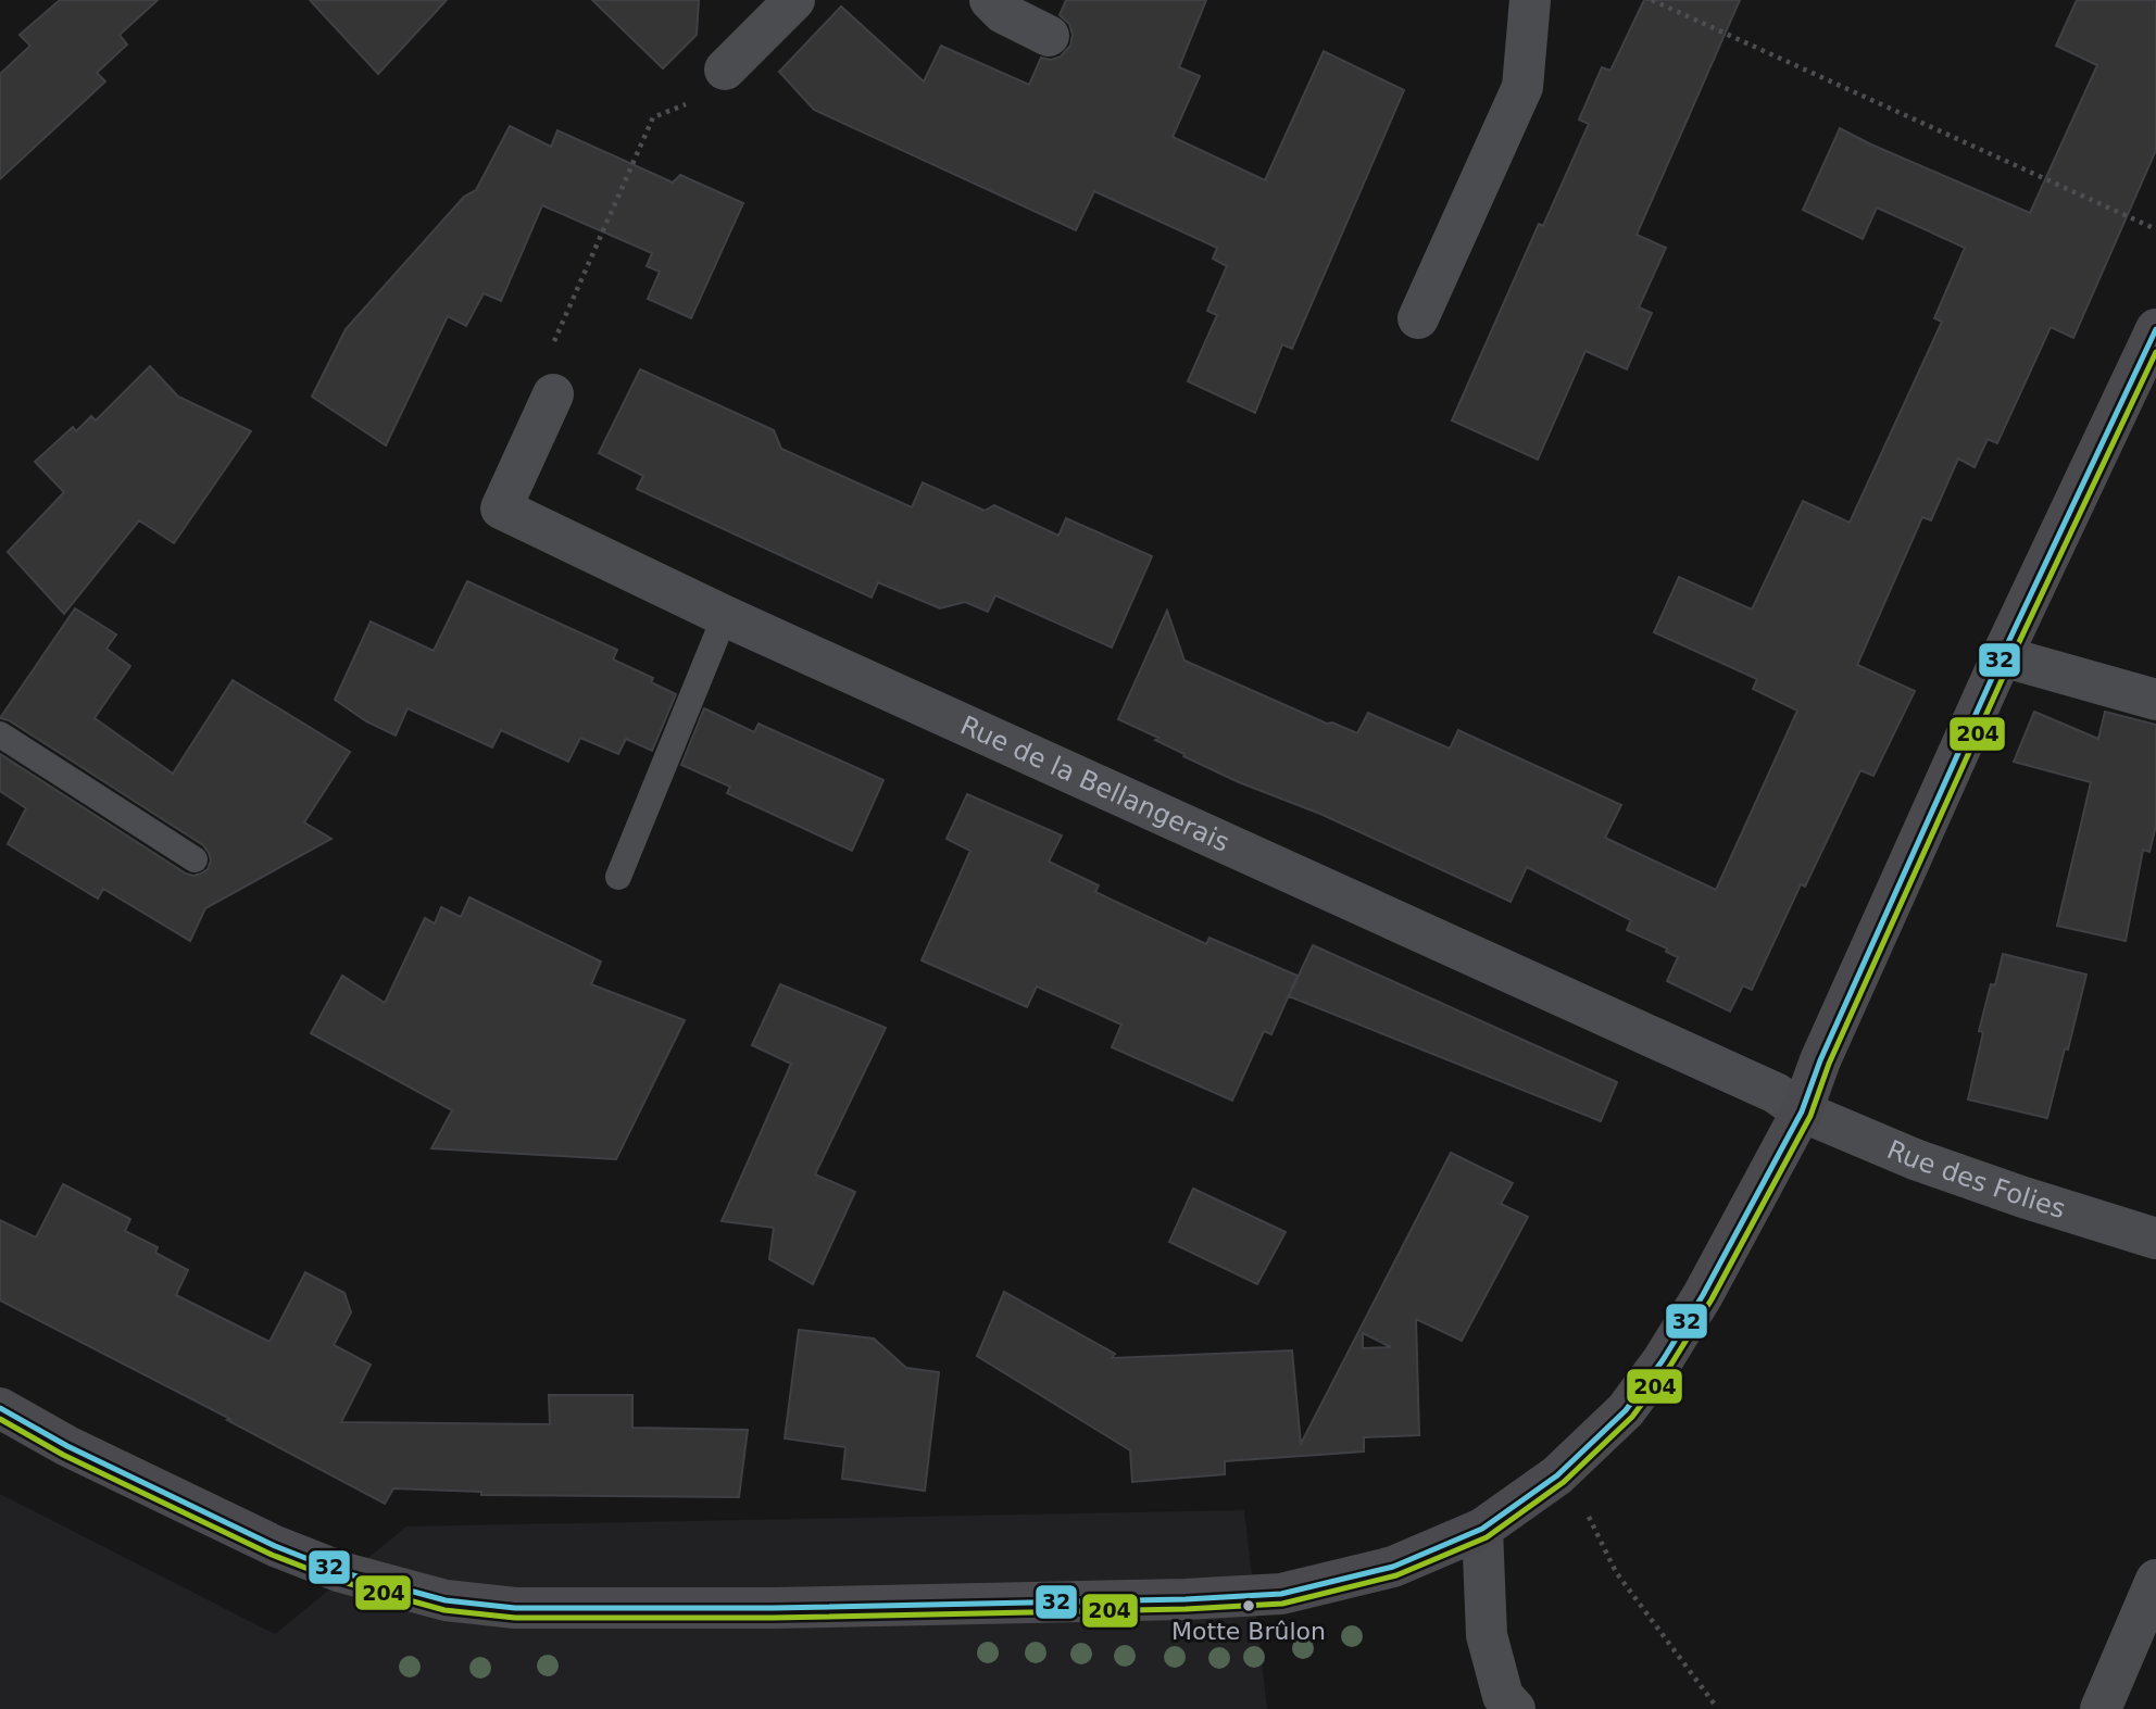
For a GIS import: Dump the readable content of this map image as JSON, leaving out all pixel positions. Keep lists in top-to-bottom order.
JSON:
{
  "streets": {
    "street": ["Rue de la Bellangerais", "Rue des Folies"]
  },
  "crossings": [
    ["Rue de la Bellangerais", "Rue des Folies"]
  ],
  "places": ["Motte Brûlon"],
  "lines": ["transit line 32", "transit line 204"]
}
